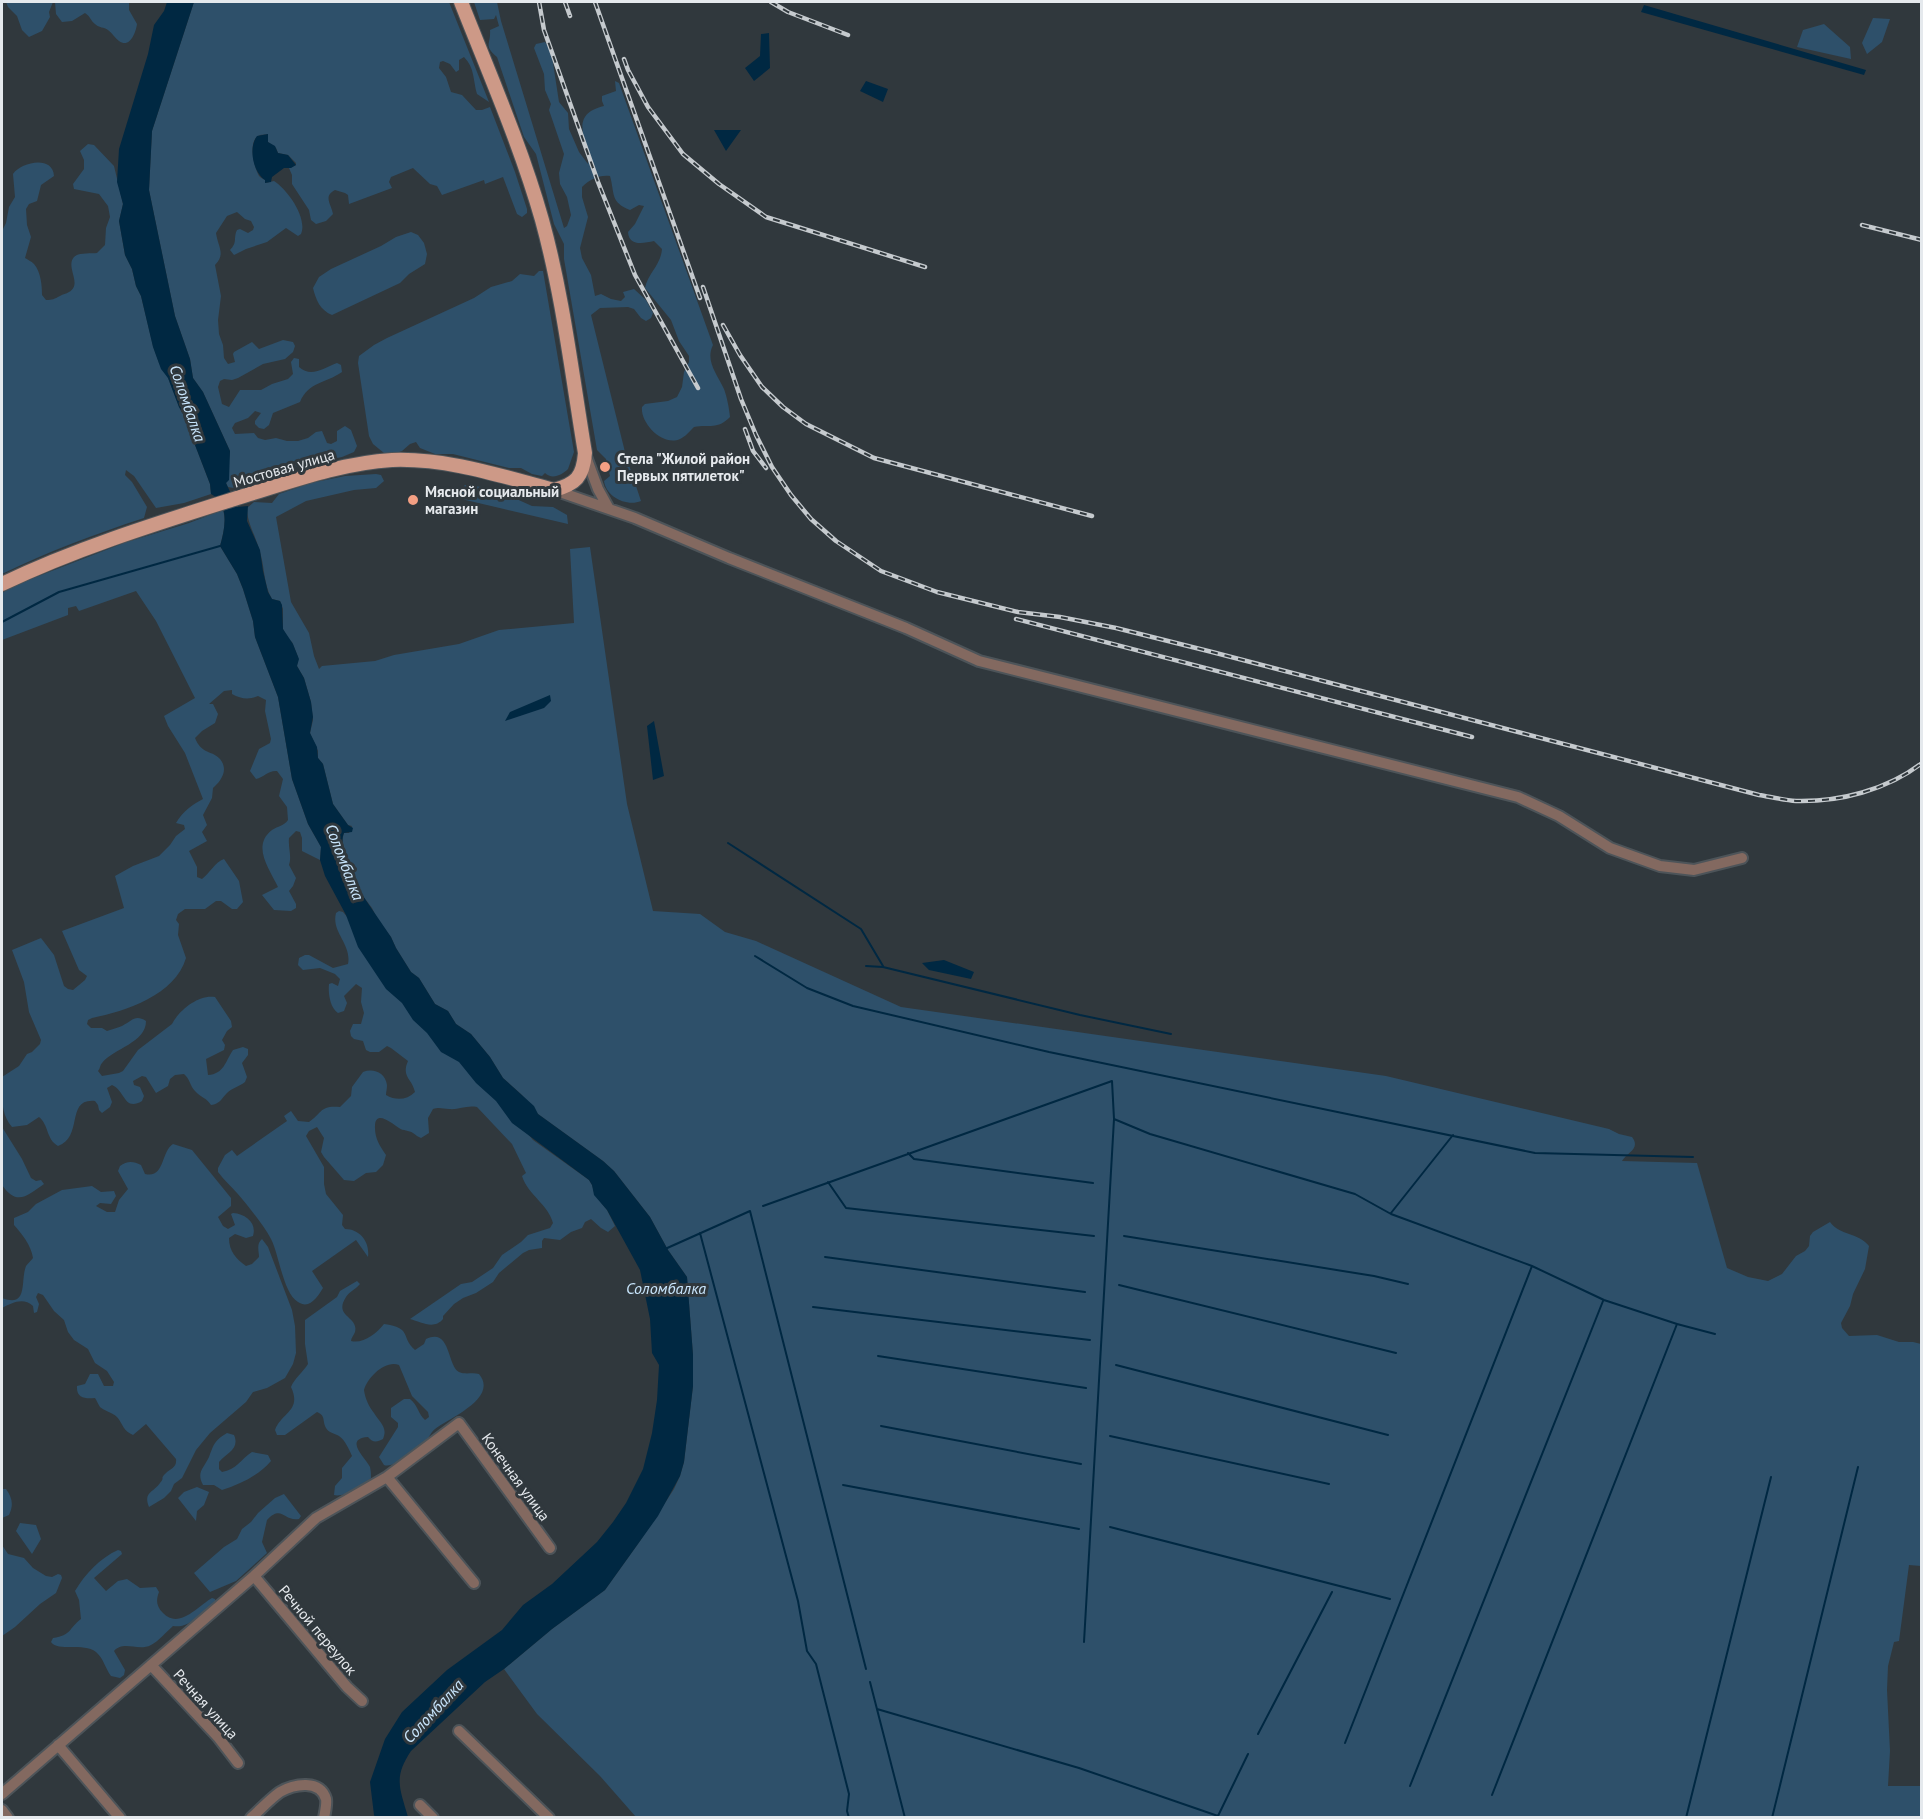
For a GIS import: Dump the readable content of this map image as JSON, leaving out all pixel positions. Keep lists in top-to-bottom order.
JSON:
{
  "streets": {
    "main road": ["Мостовая улица"],
    "street": ["Конечная улица", "Речной переулок", "Речная улица"]
  },
  "water": ["Соломбалка"],
  "places": ["Стела \"Жилой район Первых пятилеток\"", "Мясной социальный магазин"]
}
